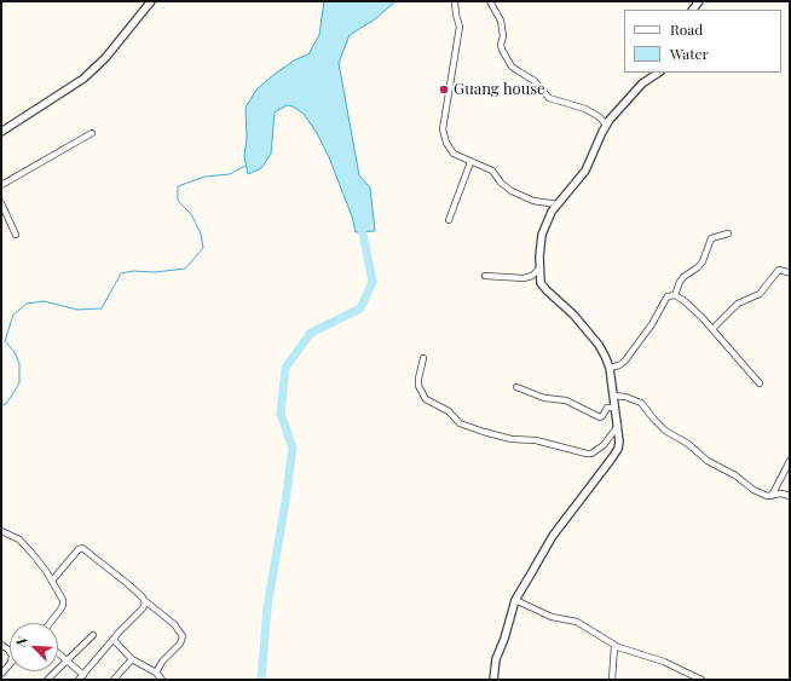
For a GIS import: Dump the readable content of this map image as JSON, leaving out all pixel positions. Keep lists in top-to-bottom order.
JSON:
{
  "places": ["Guang house"],
  "legend": ["Road", "Water"],
  "north": "top left"
}
